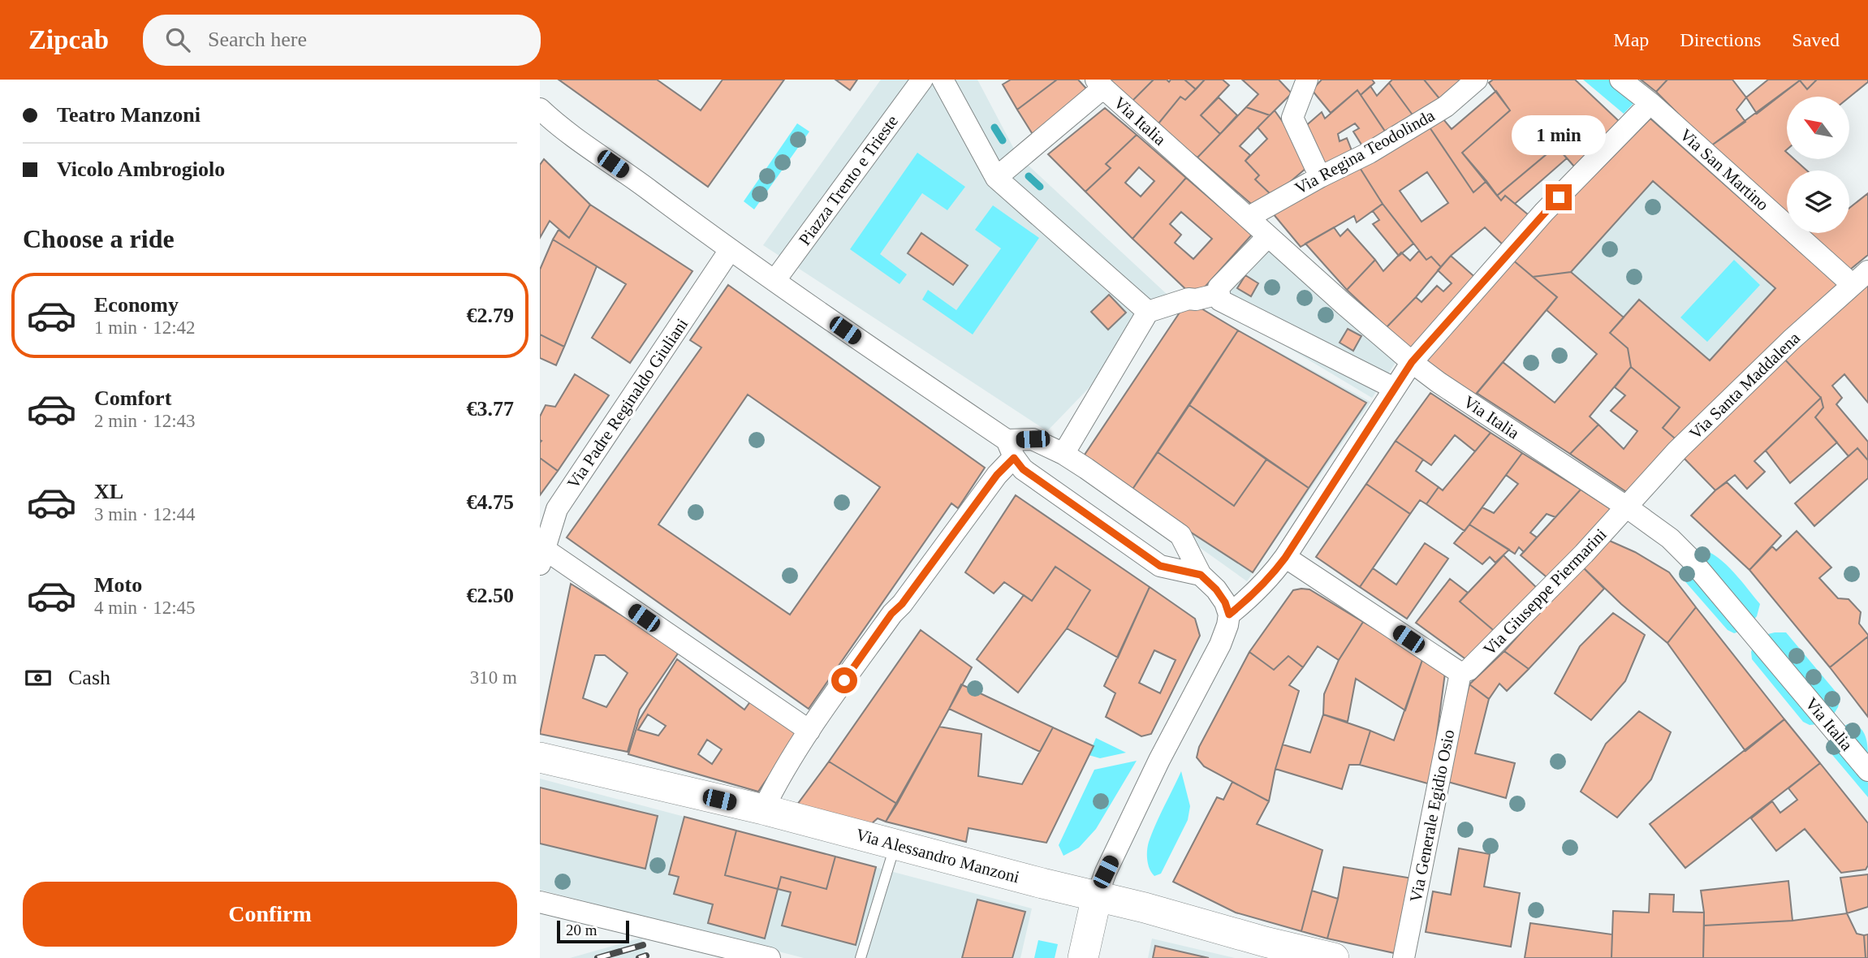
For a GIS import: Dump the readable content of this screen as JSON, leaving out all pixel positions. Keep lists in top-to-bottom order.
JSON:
{
  "streets": {
    "street": [
      "Via Italia",
      "Via Regina Teodolinda",
      "Via San Martino",
      "Piazza Trento e Trieste",
      "Via Santa Maddalena",
      "Via Padre Reginaldo Giuliani",
      "Via Giuseppe Piermarini",
      "Via Generale Egidio Osio",
      "Via Alessandro Manzoni"
    ]
  },
  "crossings": [
    ["Via Italia", "Via Regina Teodolinda"],
    ["Via Italia", "Via Santa Maddalena"],
    ["Via Italia", "Via Giuseppe Piermarini"],
    ["Via San Martino", "Via Santa Maddalena"],
    ["Via Santa Maddalena", "Via Giuseppe Piermarini"],
    ["Via Giuseppe Piermarini", "Via Generale Egidio Osio"]
  ],
  "scale_bar": "20 m",
  "north": "top left",
  "page": {
    "header": "Zipcab",
    "search": "Search here",
    "nav": ["Map", "Directions", "Saved"],
    "banner": ["Teatro Manzoni", "Vicolo Ambrogiolo"],
    "bubble": "1 min",
    "heading": "Choose a ride",
    "list": [
      {
        "name": "Economy",
        "note": "1 min · 12:42",
        "value": "€2.79"
      },
      {
        "name": "Comfort",
        "note": "2 min · 12:43",
        "value": "€3.77"
      },
      {
        "name": "XL",
        "note": "3 min · 12:44",
        "value": "€4.75"
      },
      {
        "name": "Moto",
        "note": "4 min · 12:45",
        "value": "€2.50"
      }
    ],
    "pay": ["Cash", "310 m"],
    "buttons": "Confirm",
    "scale": "20 m"
  }
}
